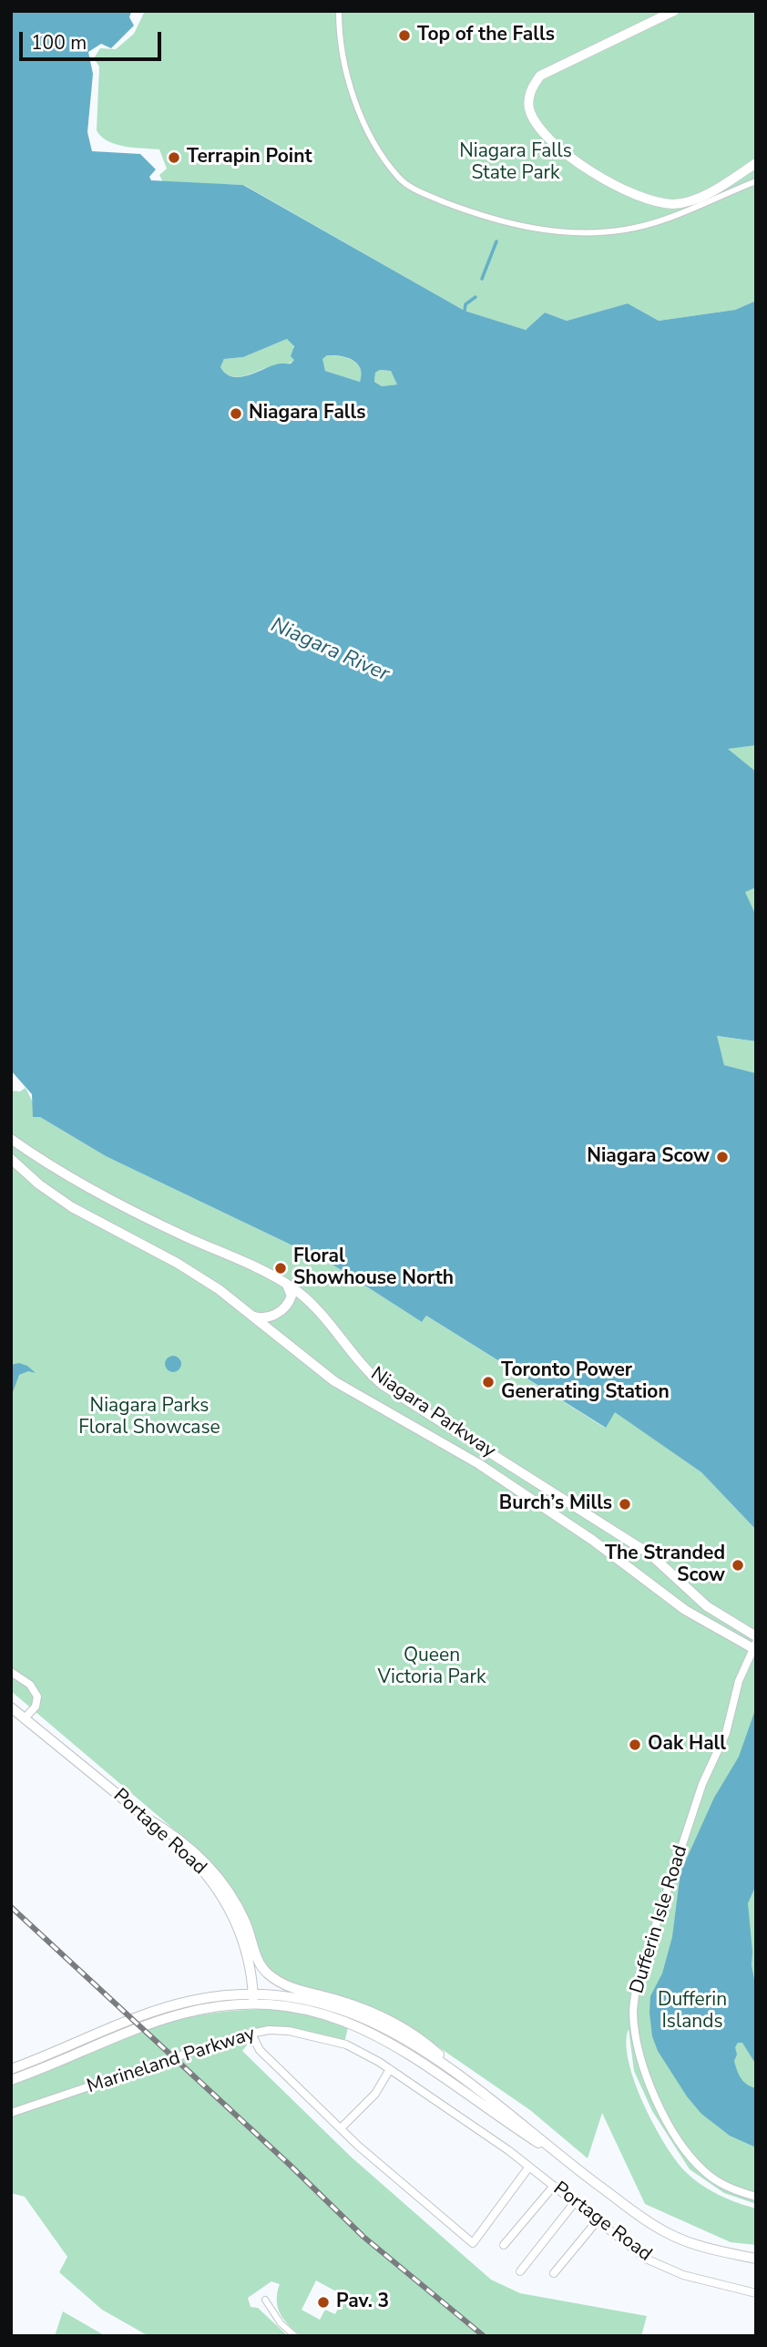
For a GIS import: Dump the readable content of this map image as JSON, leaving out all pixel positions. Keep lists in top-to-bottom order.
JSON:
{
  "streets": {
    "main road": ["Niagara Parkway", "Portage Road", "Marineland Parkway"],
    "street": ["Dufferin Isle Road"]
  },
  "crossings": [
    ["Niagara Parkway", "Dufferin Isle Road"],
    ["Portage Road", "Marineland Parkway"]
  ],
  "water": ["Niagara River"],
  "parks": [
    "Niagara Falls State Park",
    "Niagara Parks Floral Showcase",
    "Queen Victoria Park",
    "Dufferin Islands"
  ],
  "places": [
    "Top of the Falls",
    "Terrapin Point",
    "Niagara Falls",
    "Niagara Scow",
    "Floral Showhouse North",
    "Toronto Power Generating Station",
    "Burch’s Mills",
    "The Stranded Scow",
    "Oak Hall",
    "Pav. 3"
  ],
  "scale_bar": "100 m"
}
